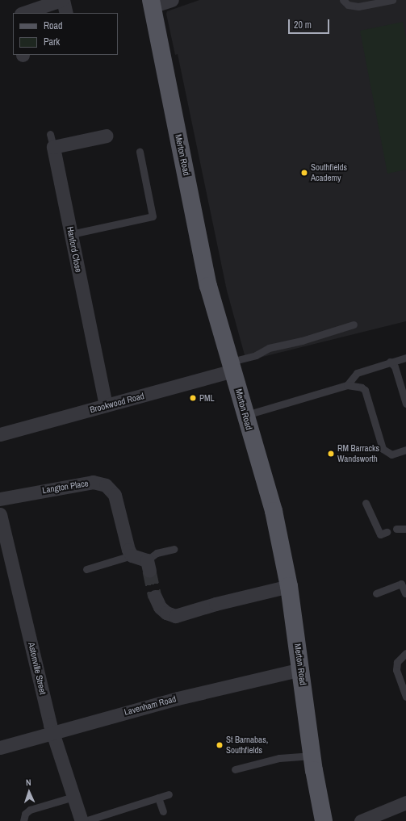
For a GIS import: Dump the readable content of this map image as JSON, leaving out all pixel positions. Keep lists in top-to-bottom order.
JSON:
{
  "streets": {
    "main road": ["Merton Road"],
    "street": [
      "Hanford Close",
      "Brookwood Road",
      "Langton Place",
      "Astonville Street",
      "Lavenham Road"
    ]
  },
  "crossings": [
    ["Merton Road", "Brookwood Road"],
    ["Merton Road", "Lavenham Road"],
    ["Hanford Close", "Brookwood Road"],
    ["Astonville Street", "Lavenham Road"]
  ],
  "places": [
    "Southfields Academy",
    "PML",
    "RM Barracks Wandsworth",
    "St Barnabas, Southfields"
  ],
  "legend": ["Road", "Park"],
  "scale_bar": "20 m",
  "north": "top"
}
